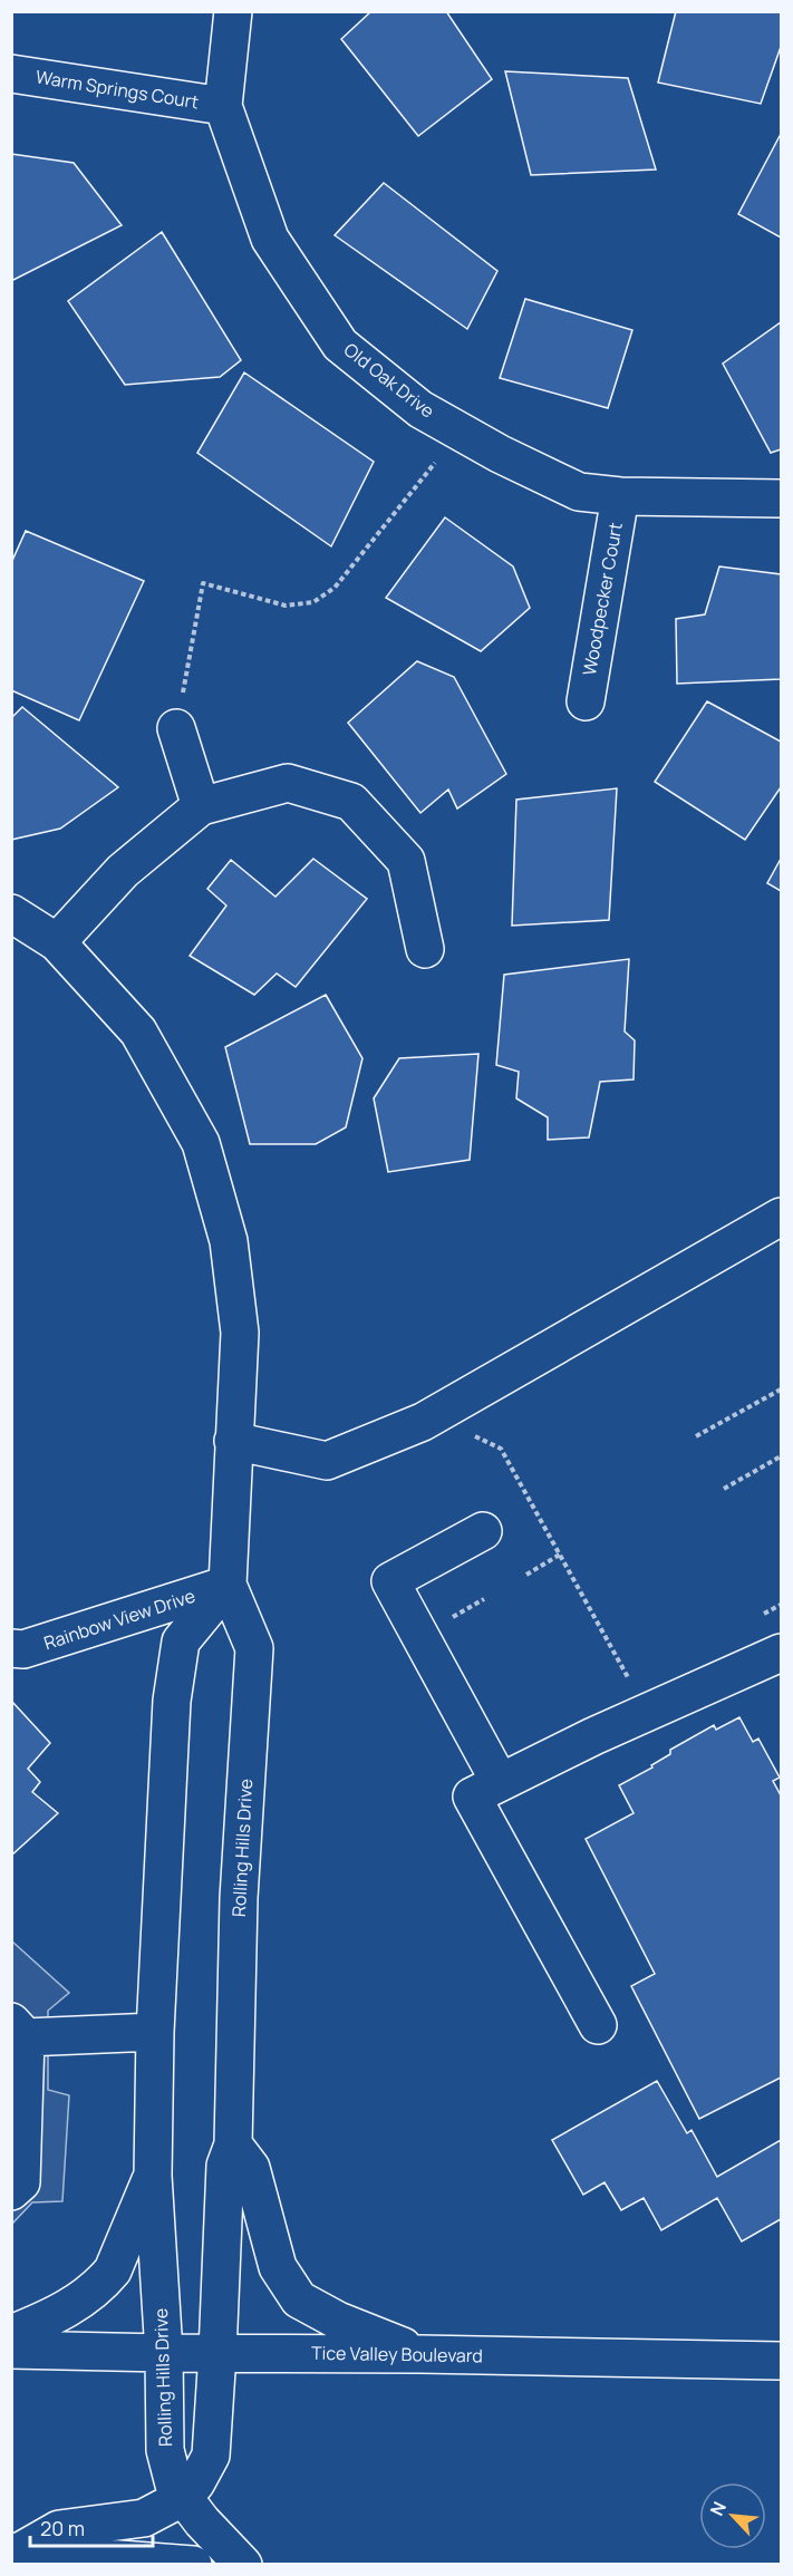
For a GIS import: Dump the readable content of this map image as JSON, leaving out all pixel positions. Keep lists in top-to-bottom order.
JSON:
{
  "streets": {
    "street": [
      "Warm Springs Court",
      "Old Oak Drive",
      "Woodpecker Court",
      "Rainbow View Drive",
      "Rolling Hills Drive",
      "Tice Valley Boulevard"
    ]
  },
  "crossings": [
    ["Warm Springs Court", "Old Oak Drive"],
    ["Old Oak Drive", "Woodpecker Court"],
    ["Rainbow View Drive", "Rolling Hills Drive"],
    ["Rolling Hills Drive", "Tice Valley Boulevard"]
  ],
  "scale_bar": "20 m",
  "north": "top left"
}
